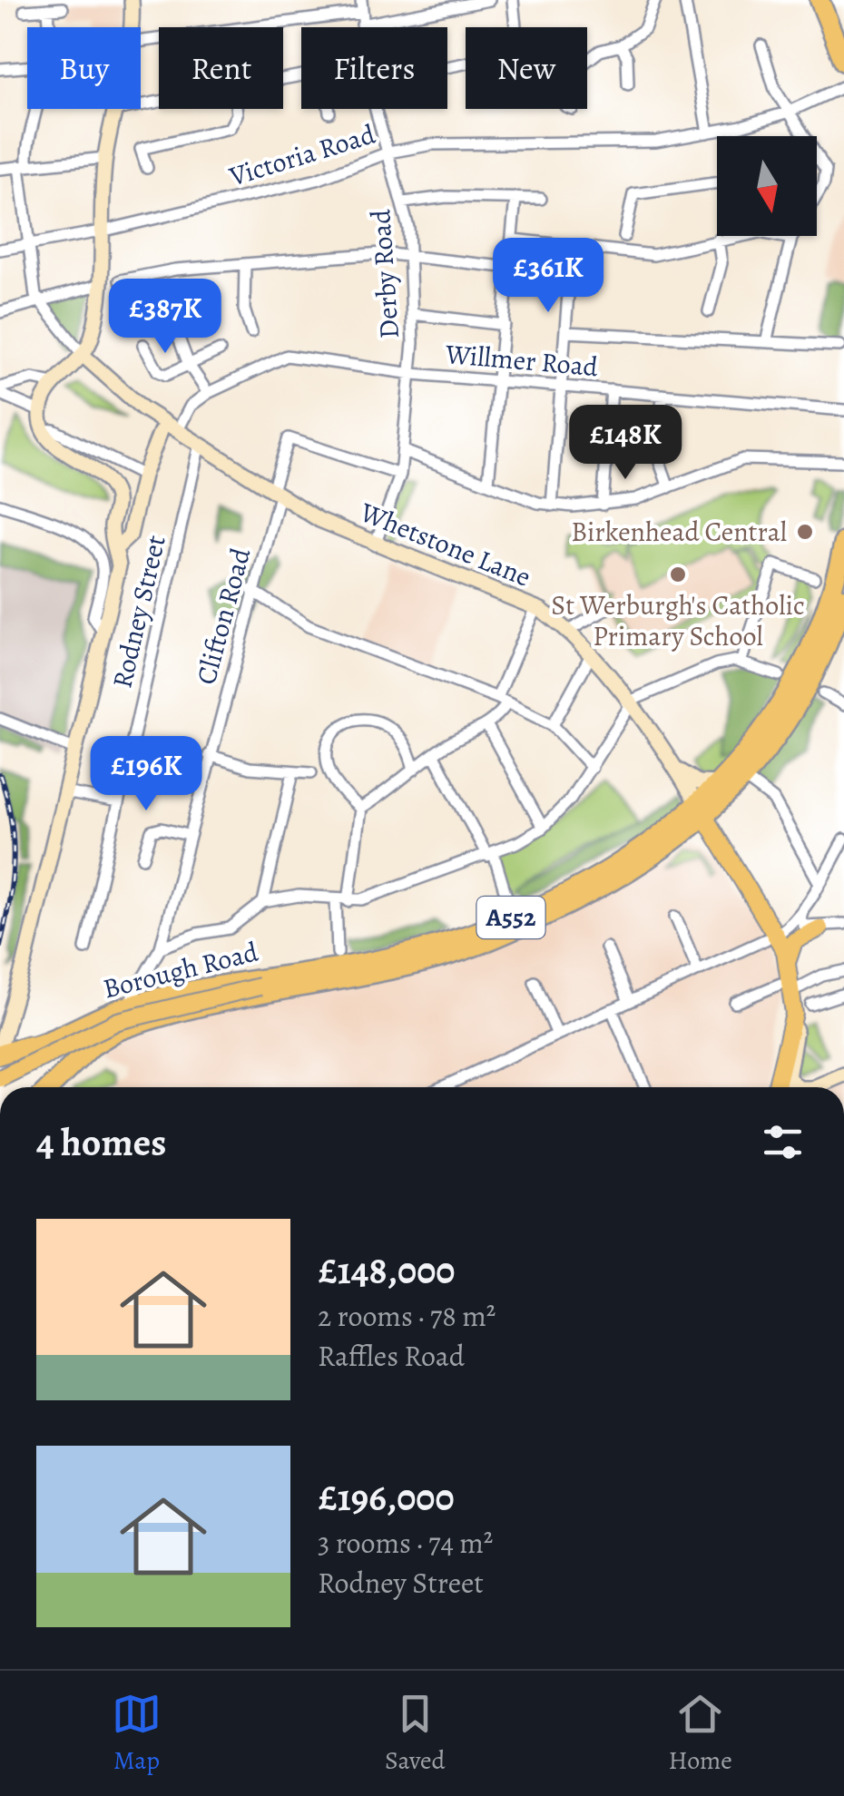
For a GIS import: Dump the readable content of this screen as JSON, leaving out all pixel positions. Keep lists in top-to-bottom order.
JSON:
{
  "streets": {
    "highway": ["A552", "Borough Road"],
    "main road": ["Whetstone Lane"],
    "street": [
      "Victoria Road",
      "Derby Road",
      "Willmer Road",
      "Rodney Street",
      "Clifton Road"
    ]
  },
  "crossings": [
    ["Victoria Road", "Derby Road"],
    ["Derby Road", "Willmer Road"],
    ["Derby Road", "Whetstone Lane"],
    ["Derby Road", "Clifton Road"],
    ["Whetstone Lane", "Rodney Street"],
    ["Whetstone Lane", "Clifton Road"],
    ["Whetstone Lane", "A552"],
    ["Whetstone Lane", "Borough Road"],
    ["Clifton Road", "Borough Road"],
    ["A552", "Borough Road"]
  ],
  "places": ["Birkenhead Central", "St Werburgh's Catholic Primary School"],
  "north": "bottom",
  "page": {
    "chip": [
      "Buy",
      "Rent",
      "Filters",
      "New"
    ],
    "price": [
      "£361K",
      "£387K",
      "£148K",
      "£196K"
    ],
    "heading": "4 homes",
    "list": [
      {
        "name": "£148,000",
        "note": "2 rooms · 78 m² · Raffles Road"
      },
      {
        "name": "£196,000",
        "note": "3 rooms · 74 m² · Rodney Street"
      }
    ],
    "tabs": ["Map", "Saved", "Home"]
  }
}
